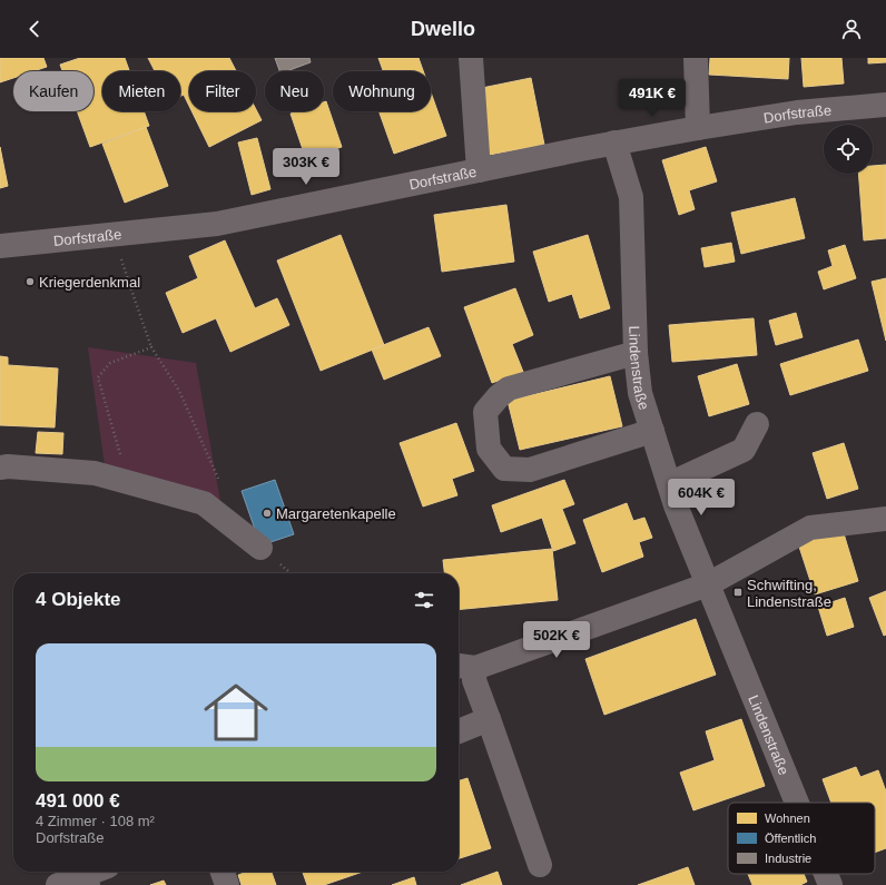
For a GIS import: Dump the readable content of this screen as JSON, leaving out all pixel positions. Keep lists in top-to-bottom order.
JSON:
{
  "streets": {
    "street": ["Dorfstraße", "Lindenstraße"]
  },
  "crossings": [
    ["Dorfstraße", "Lindenstraße"]
  ],
  "places": {
    "other": ["Kriegerdenkmal", "Margaretenkapelle"],
    "transit": ["Schwifting, Lindenstraße"]
  },
  "legend": ["Wohnen", "Öffentlich", "Industrie"],
  "page": {
    "header": "Dwello",
    "chip": [
      "Kaufen",
      "Mieten",
      "Filter",
      "Neu",
      "Wohnung"
    ],
    "price": [
      "491K €",
      "303K €",
      "604K €",
      "502K €"
    ],
    "heading": "4 Objekte",
    "list": [
      {
        "name": "491 000 €",
        "note": "4 Zimmer · 108 m² · Dorfstraße"
      }
    ]
  }
}
